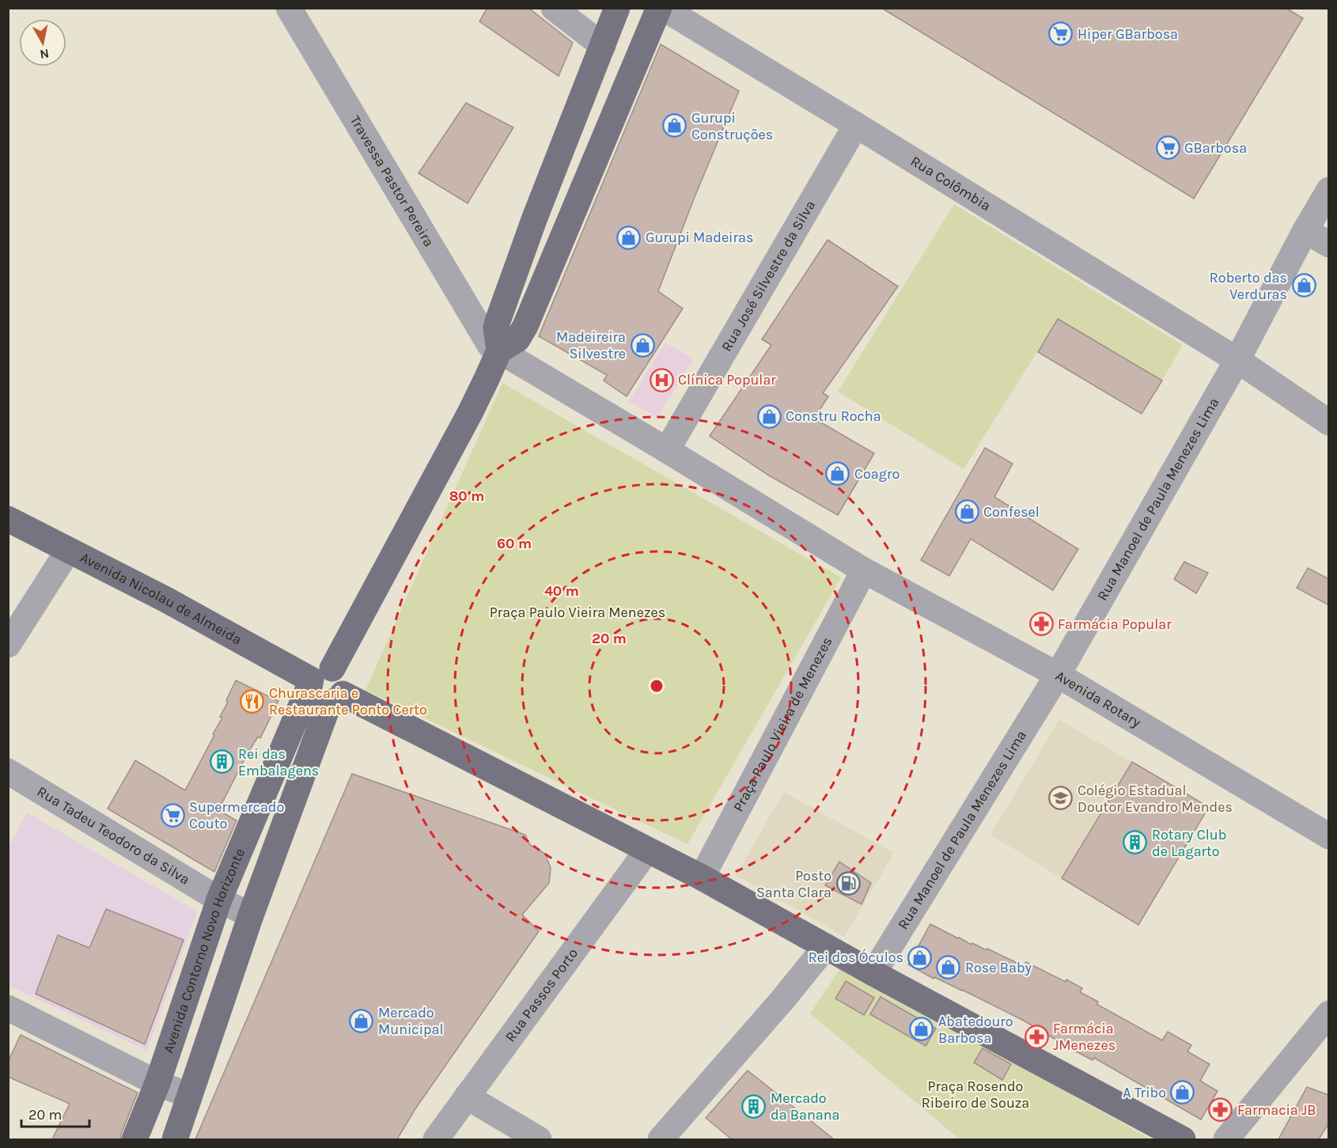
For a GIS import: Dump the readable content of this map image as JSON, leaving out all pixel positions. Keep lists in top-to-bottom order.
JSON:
{
  "streets": {
    "main road": ["Avenida Nicolau de Almeida", "Avenida Contorno Novo Horizonte"],
    "street": [
      "Travessa Pastor Pereira",
      "Rua Colômbia",
      "Rua José Silvestre da Silva",
      "Rua Manoel de Paula Menezes Lima",
      "Avenida Rotary",
      "Praça Paulo Vieira de Menezes",
      "Rua Tadeu Teodoro da Silva",
      "Rua Passos Porto"
    ]
  },
  "crossings": [
    ["Travessa Pastor Pereira", "Avenida Contorno Novo Horizonte"],
    ["Rua Colômbia", "Rua José Silvestre da Silva"],
    ["Rua Colômbia", "Rua Manoel de Paula Menezes Lima"],
    ["Rua Manoel de Paula Menezes Lima", "Avenida Rotary"],
    ["Avenida Nicolau de Almeida", "Avenida Contorno Novo Horizonte"],
    ["Avenida Rotary", "Praça Paulo Vieira de Menezes"],
    ["Rua Tadeu Teodoro da Silva", "Avenida Contorno Novo Horizonte"]
  ],
  "parks": ["Praça Paulo Vieira Menezes", "Praça Rosendo Ribeiro de Souza"],
  "places": {
    "supermarket": ["Hiper GBarbosa", "GBarbosa", "Supermercado Couto"],
    "shop": [
      "Gurupi Construções",
      "Gurupi Madeiras",
      "Roberto das Verduras",
      "Madeireira Silvestre",
      "Constru Rocha",
      "Coagro",
      "Confesel",
      "Rei dos Óculos",
      "Rose Baby",
      "Mercado Municipal",
      "Abatedouro Barbosa",
      "A Tribo"
    ],
    "hospital": ["Clínica Popular"],
    "pharmacy": ["Farmácia Popular", "Farmácia JMenezes", "Farmacia JB"],
    "restaurant": ["Churascaria e Restaurante Ponto Certo"],
    "building": ["Rei das Embalagens", "Rotary Club de Lagarto", "Mercado da Banana"],
    "school or university": ["Colégio Estadual Doutor Evandro Mendes"],
    "fuel station": ["Posto Santa Clara"]
  },
  "scale_bar": "20 m",
  "north": "bottom",
  "rings": [
    "80 m",
    "60 m",
    "40 m",
    "20 m"
  ]
}
